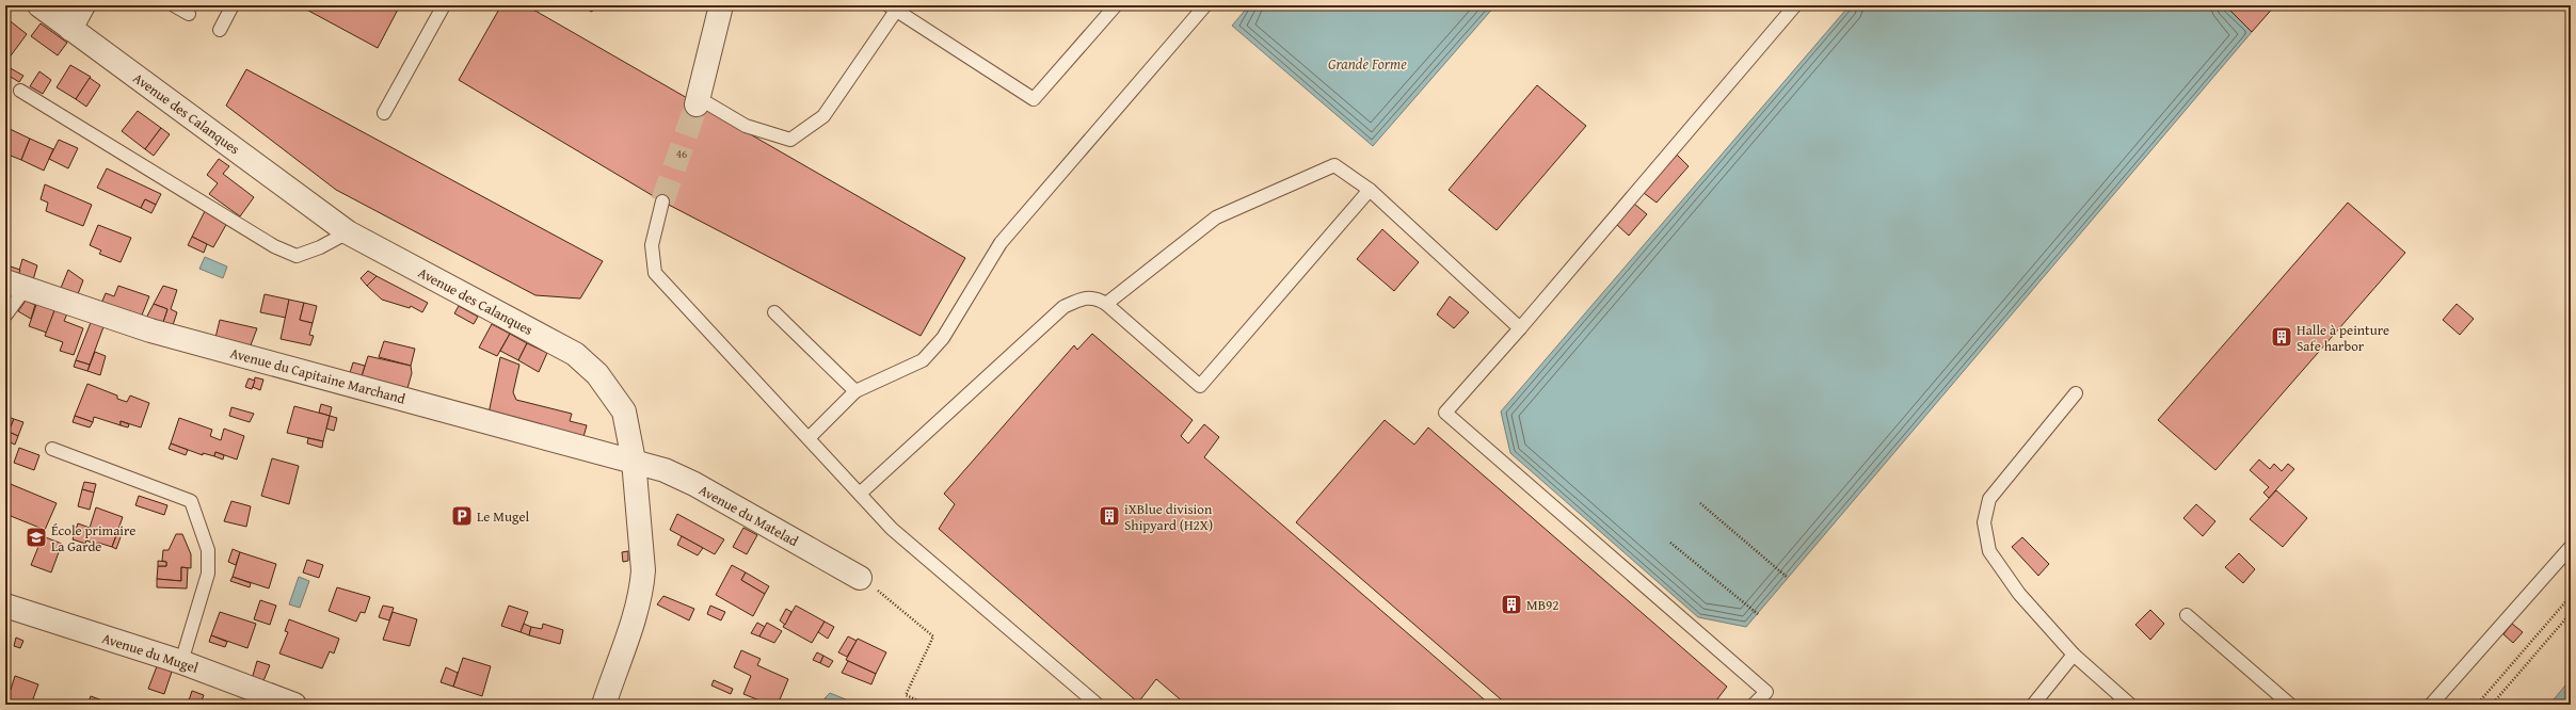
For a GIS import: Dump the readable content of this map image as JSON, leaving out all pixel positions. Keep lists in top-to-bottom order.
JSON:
{
  "streets": {
    "street": [
      "Avenue des Calanques",
      "Avenue du Capitaine Marchand",
      "Avenue du Matelad",
      "Avenue du Mugel"
    ]
  },
  "crossings": [
    ["Avenue des Calanques", "Avenue du Capitaine Marchand"],
    ["Avenue des Calanques", "Avenue du Matelad"],
    ["Avenue du Capitaine Marchand", "Avenue du Matelad"]
  ],
  "water": ["Grande Forme"],
  "places": {
    "building": ["Halle à peinture Safe harbor", "iXBlue division Shipyard (H2X)", "MB92"],
    "parking": ["Le Mugel"],
    "school or university": ["École primaire La Garde"]
  },
  "house_numbers": ["46"]
}
